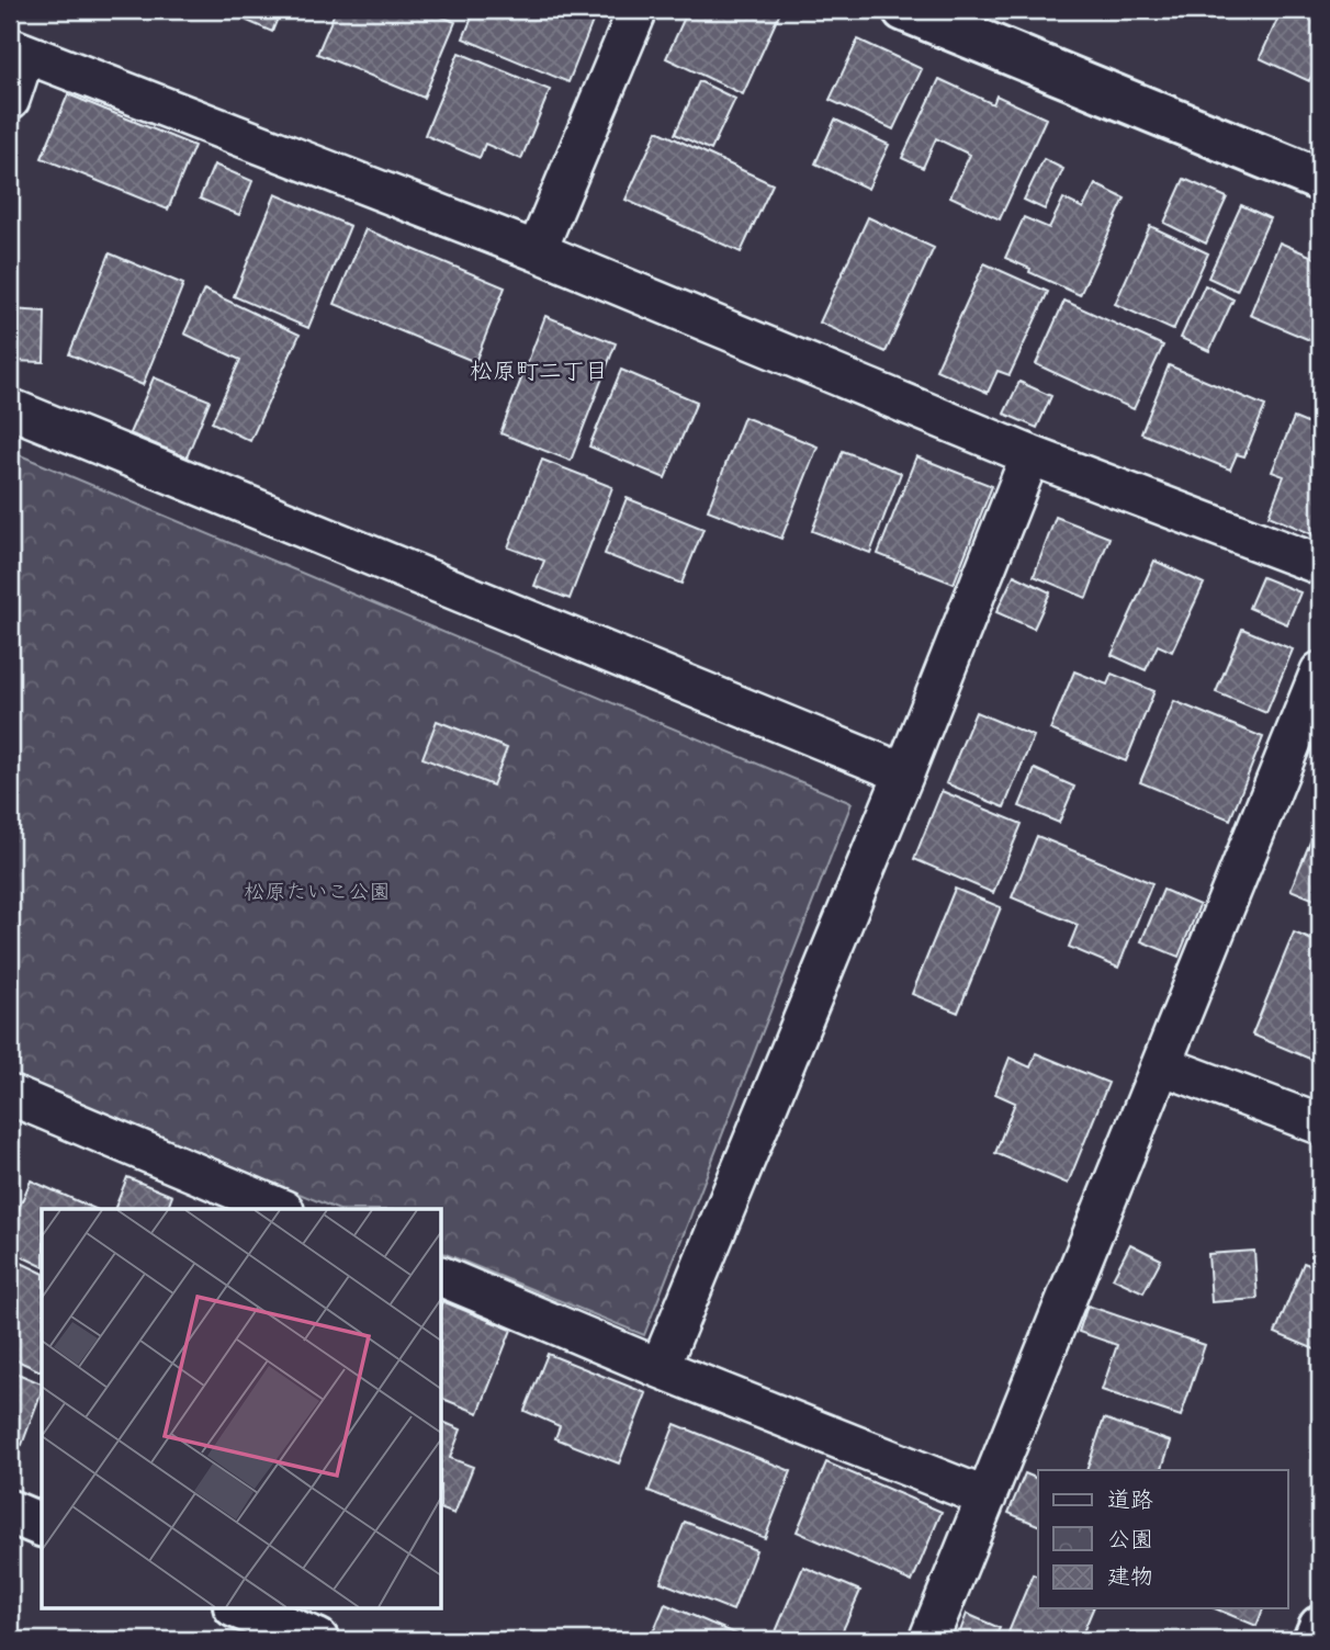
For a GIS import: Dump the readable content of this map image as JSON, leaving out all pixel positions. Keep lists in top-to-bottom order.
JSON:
{
  "districts": ["松原町二丁目"],
  "parks": ["松原たいこ公園"],
  "legend": ["道路", "公園", "建物"]
}
